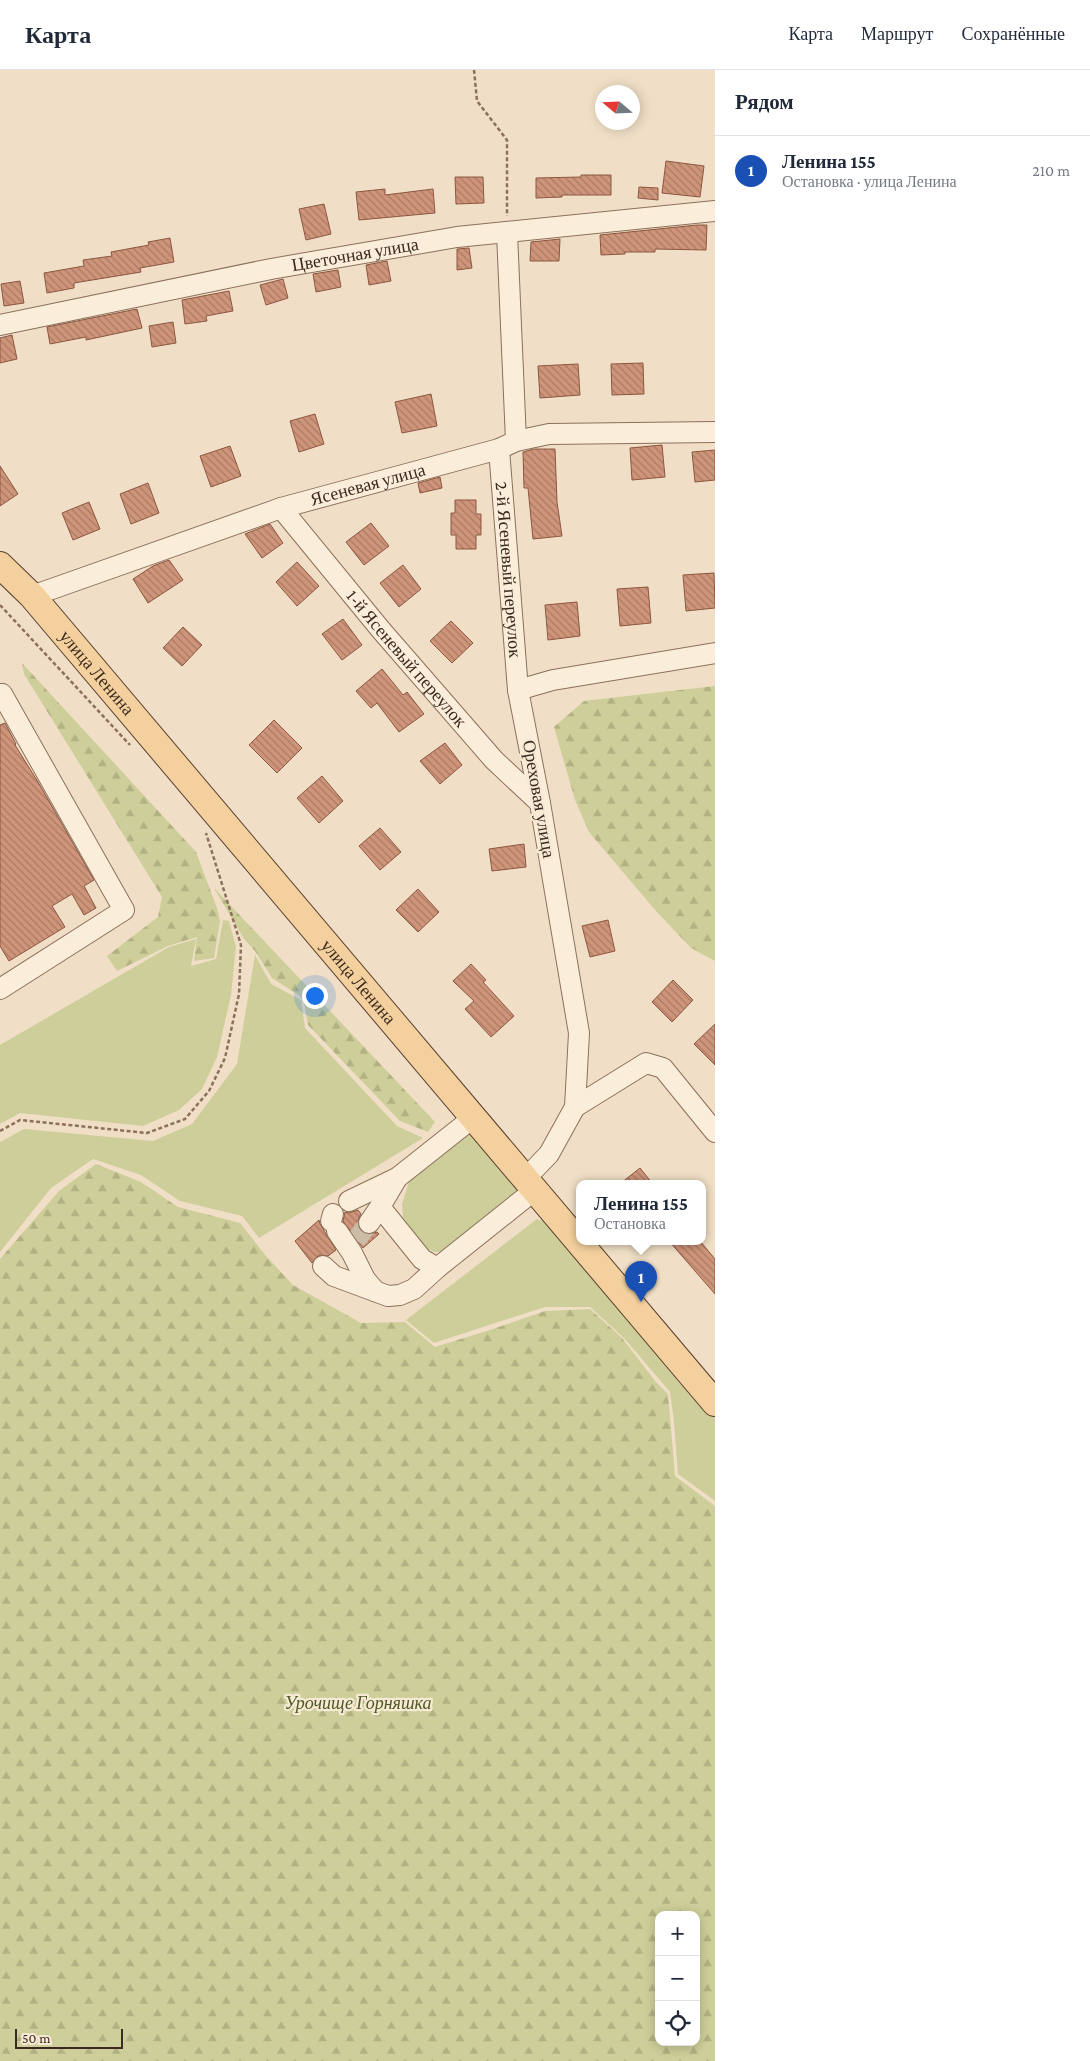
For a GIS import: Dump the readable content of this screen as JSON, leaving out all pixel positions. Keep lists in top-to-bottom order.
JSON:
{
  "streets": {
    "main road": ["улица Ленина"],
    "street": [
      "Цветочная улица",
      "Ясеневая улица",
      "2-й Ясеневый переулок",
      "1-й Ясеневый переулок",
      "Ореховая улица"
    ]
  },
  "crossings": [
    ["Цветочная улица", "2-й Ясеневый переулок"],
    ["Ясеневая улица", "2-й Ясеневый переулок"],
    ["Ясеневая улица", "1-й Ясеневый переулок"],
    ["Ясеневая улица", "улица Ленина"],
    ["2-й Ясеневый переулок", "Ореховая улица"],
    ["1-й Ясеневый переулок", "Ореховая улица"]
  ],
  "parks": ["Урочище Горняшка"],
  "scale_bar": "50 m",
  "north": "left",
  "page": {
    "header": "Карта",
    "nav": ["Карта", "Маршрут", "Сохранённые"],
    "heading": "Рядом",
    "list": [
      {
        "mark": "1",
        "name": "Ленина 155",
        "note": "Остановка · улица Ленина",
        "value": "210 m"
      }
    ],
    "popup": ["Ленина 155", "Остановка"],
    "pins": "1",
    "map_buttons": ["+", "−"],
    "scale": "50 m"
  }
}
